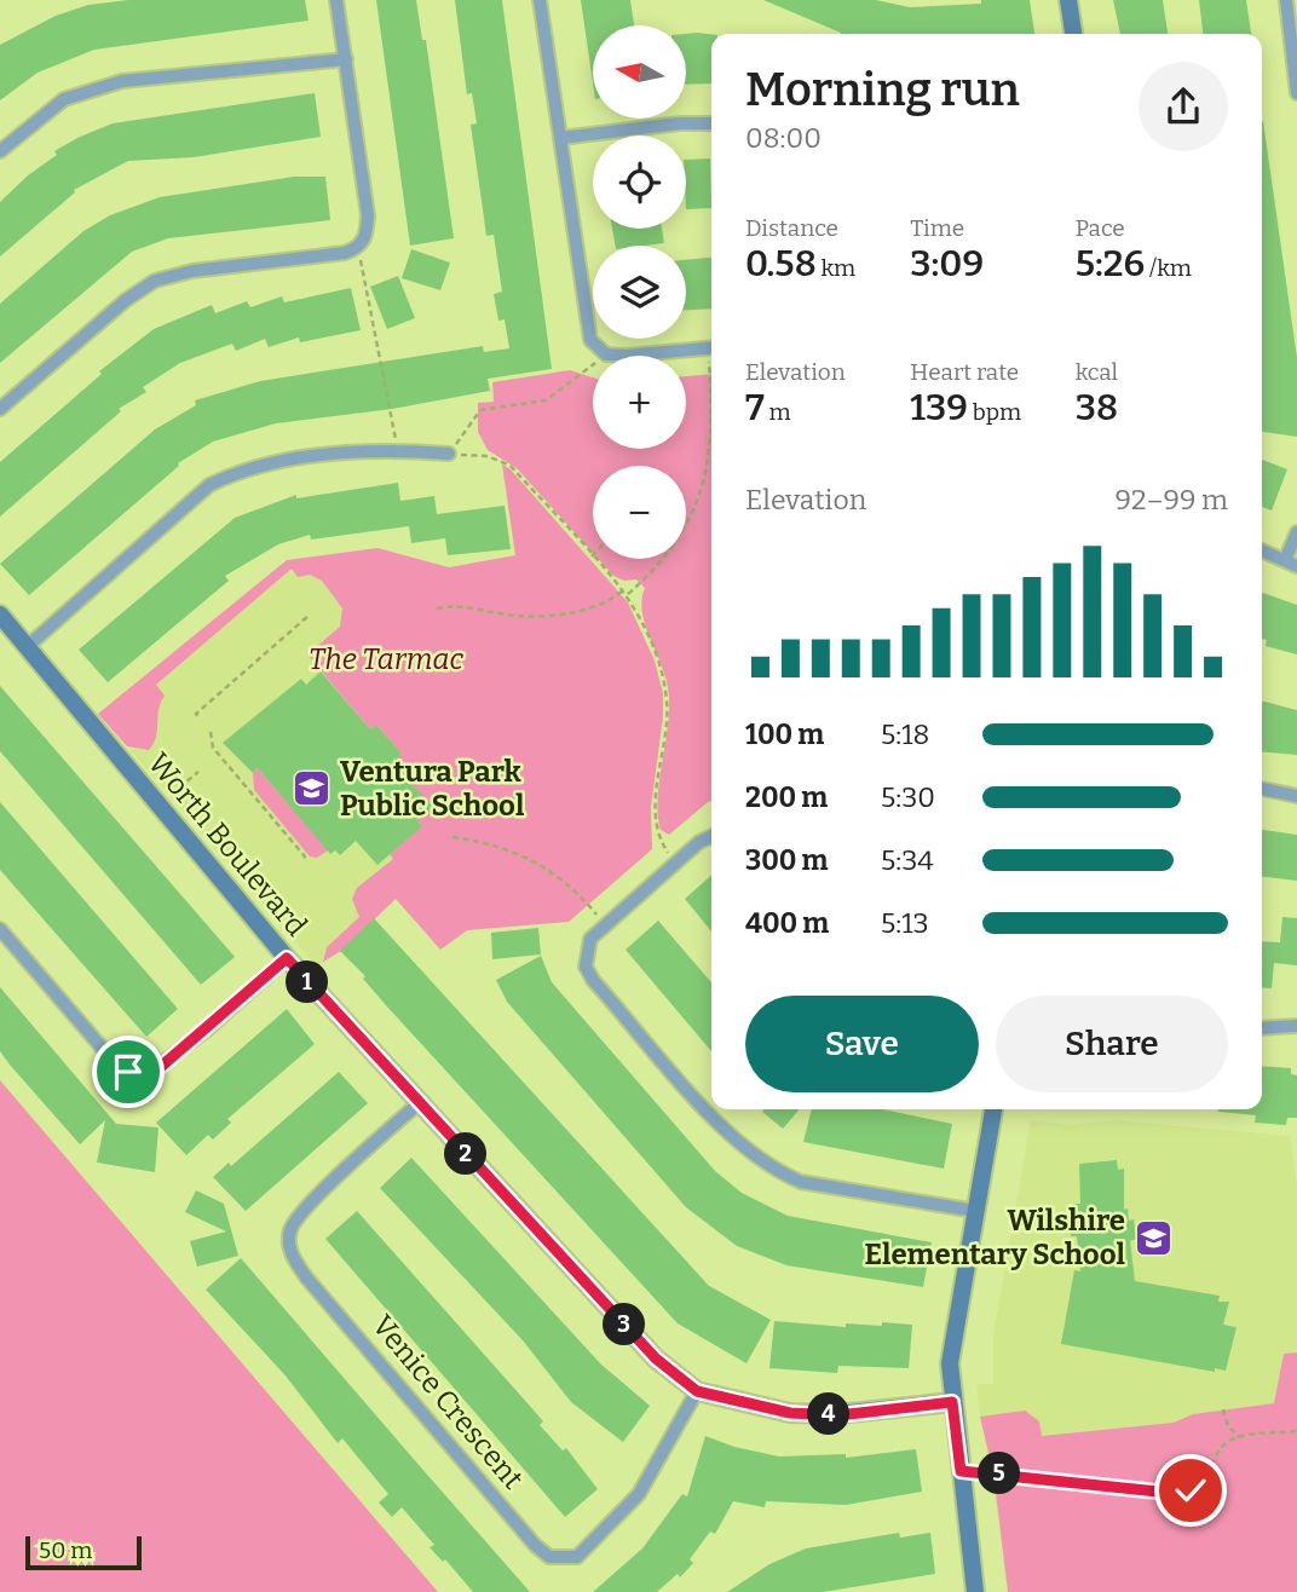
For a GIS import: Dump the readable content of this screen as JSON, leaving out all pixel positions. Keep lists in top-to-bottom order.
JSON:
{
  "streets": {
    "street": ["Worth Boulevard", "Venice Crescent"]
  },
  "crossings": [
    ["Worth Boulevard", "Venice Crescent"]
  ],
  "parks": ["The Tarmac"],
  "places": {
    "school or university": ["Ventura Park Public School", "Wilshire Elementary School"]
  },
  "scale_bar": "50 m",
  "north": "left",
  "page": {
    "map_buttons": ["+", "−"],
    "heading": ["Morning run", "08:00"],
    "stats": [
      ["Distance", "0.58 km"],
      ["Time", "3:09"],
      ["Pace", "5:26 /km"],
      ["Elevation", "7 m"],
      ["Heart rate", "139 bpm"],
      ["kcal", "38"]
    ],
    "chart": ["Elevation", "92–99 m"],
    "list": [
      {
        "name": "100 m",
        "note": "5:18"
      },
      {
        "name": "200 m",
        "note": "5:30"
      },
      {
        "name": "300 m",
        "note": "5:34"
      },
      {
        "name": "400 m",
        "note": "5:13"
      }
    ],
    "pins": [
      "1",
      "2",
      "3",
      "4",
      "5"
    ],
    "buttons": ["Save", "Share"],
    "scale": "50 m"
  }
}
